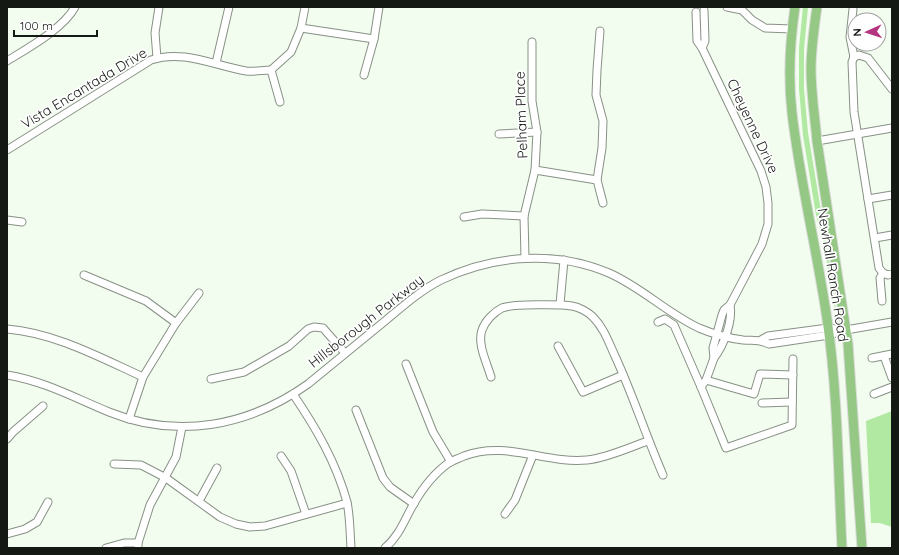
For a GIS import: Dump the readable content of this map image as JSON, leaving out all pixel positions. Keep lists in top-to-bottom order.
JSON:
{
  "streets": {
    "main road": ["Newhall Ranch Road"],
    "street": [
      "Vista Encantada Drive",
      "Pelham Place",
      "Cheyenne Drive",
      "Hillsborough Parkway"
    ]
  },
  "crossings": [
    ["Pelham Place", "Hillsborough Parkway"],
    ["Cheyenne Drive", "Hillsborough Parkway"],
    ["Newhall Ranch Road", "Hillsborough Parkway"]
  ],
  "scale_bar": "100 m",
  "north": "left"
}
